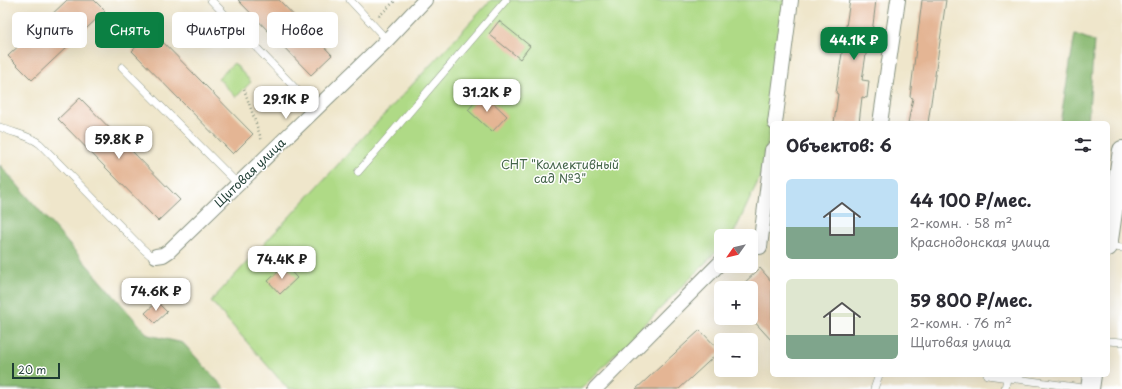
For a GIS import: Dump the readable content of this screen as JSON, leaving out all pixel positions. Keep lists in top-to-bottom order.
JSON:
{
  "streets": {
    "street": ["Щитовая улица"]
  },
  "parks": ["СНТ \"Коллективный сад №3\""],
  "scale_bar": "20 m",
  "north": "bottom left",
  "page": {
    "chip": [
      "Купить",
      "Снять",
      "Фильтры",
      "Новое"
    ],
    "price": [
      "44.1K ₽",
      "31.2K ₽",
      "29.1K ₽",
      "59.8K ₽",
      "74.4K ₽",
      "74.6K ₽"
    ],
    "heading": "Объектов: 6",
    "list": [
      {
        "name": "44 100 ₽/мес.",
        "note": "2-комн. · 58 m² · Краснодонская улица"
      },
      {
        "name": "59 800 ₽/мес.",
        "note": "2-комн. · 76 m² · Щитовая улица"
      }
    ],
    "map_buttons": ["+", "−"],
    "scale": "20 m"
  }
}
